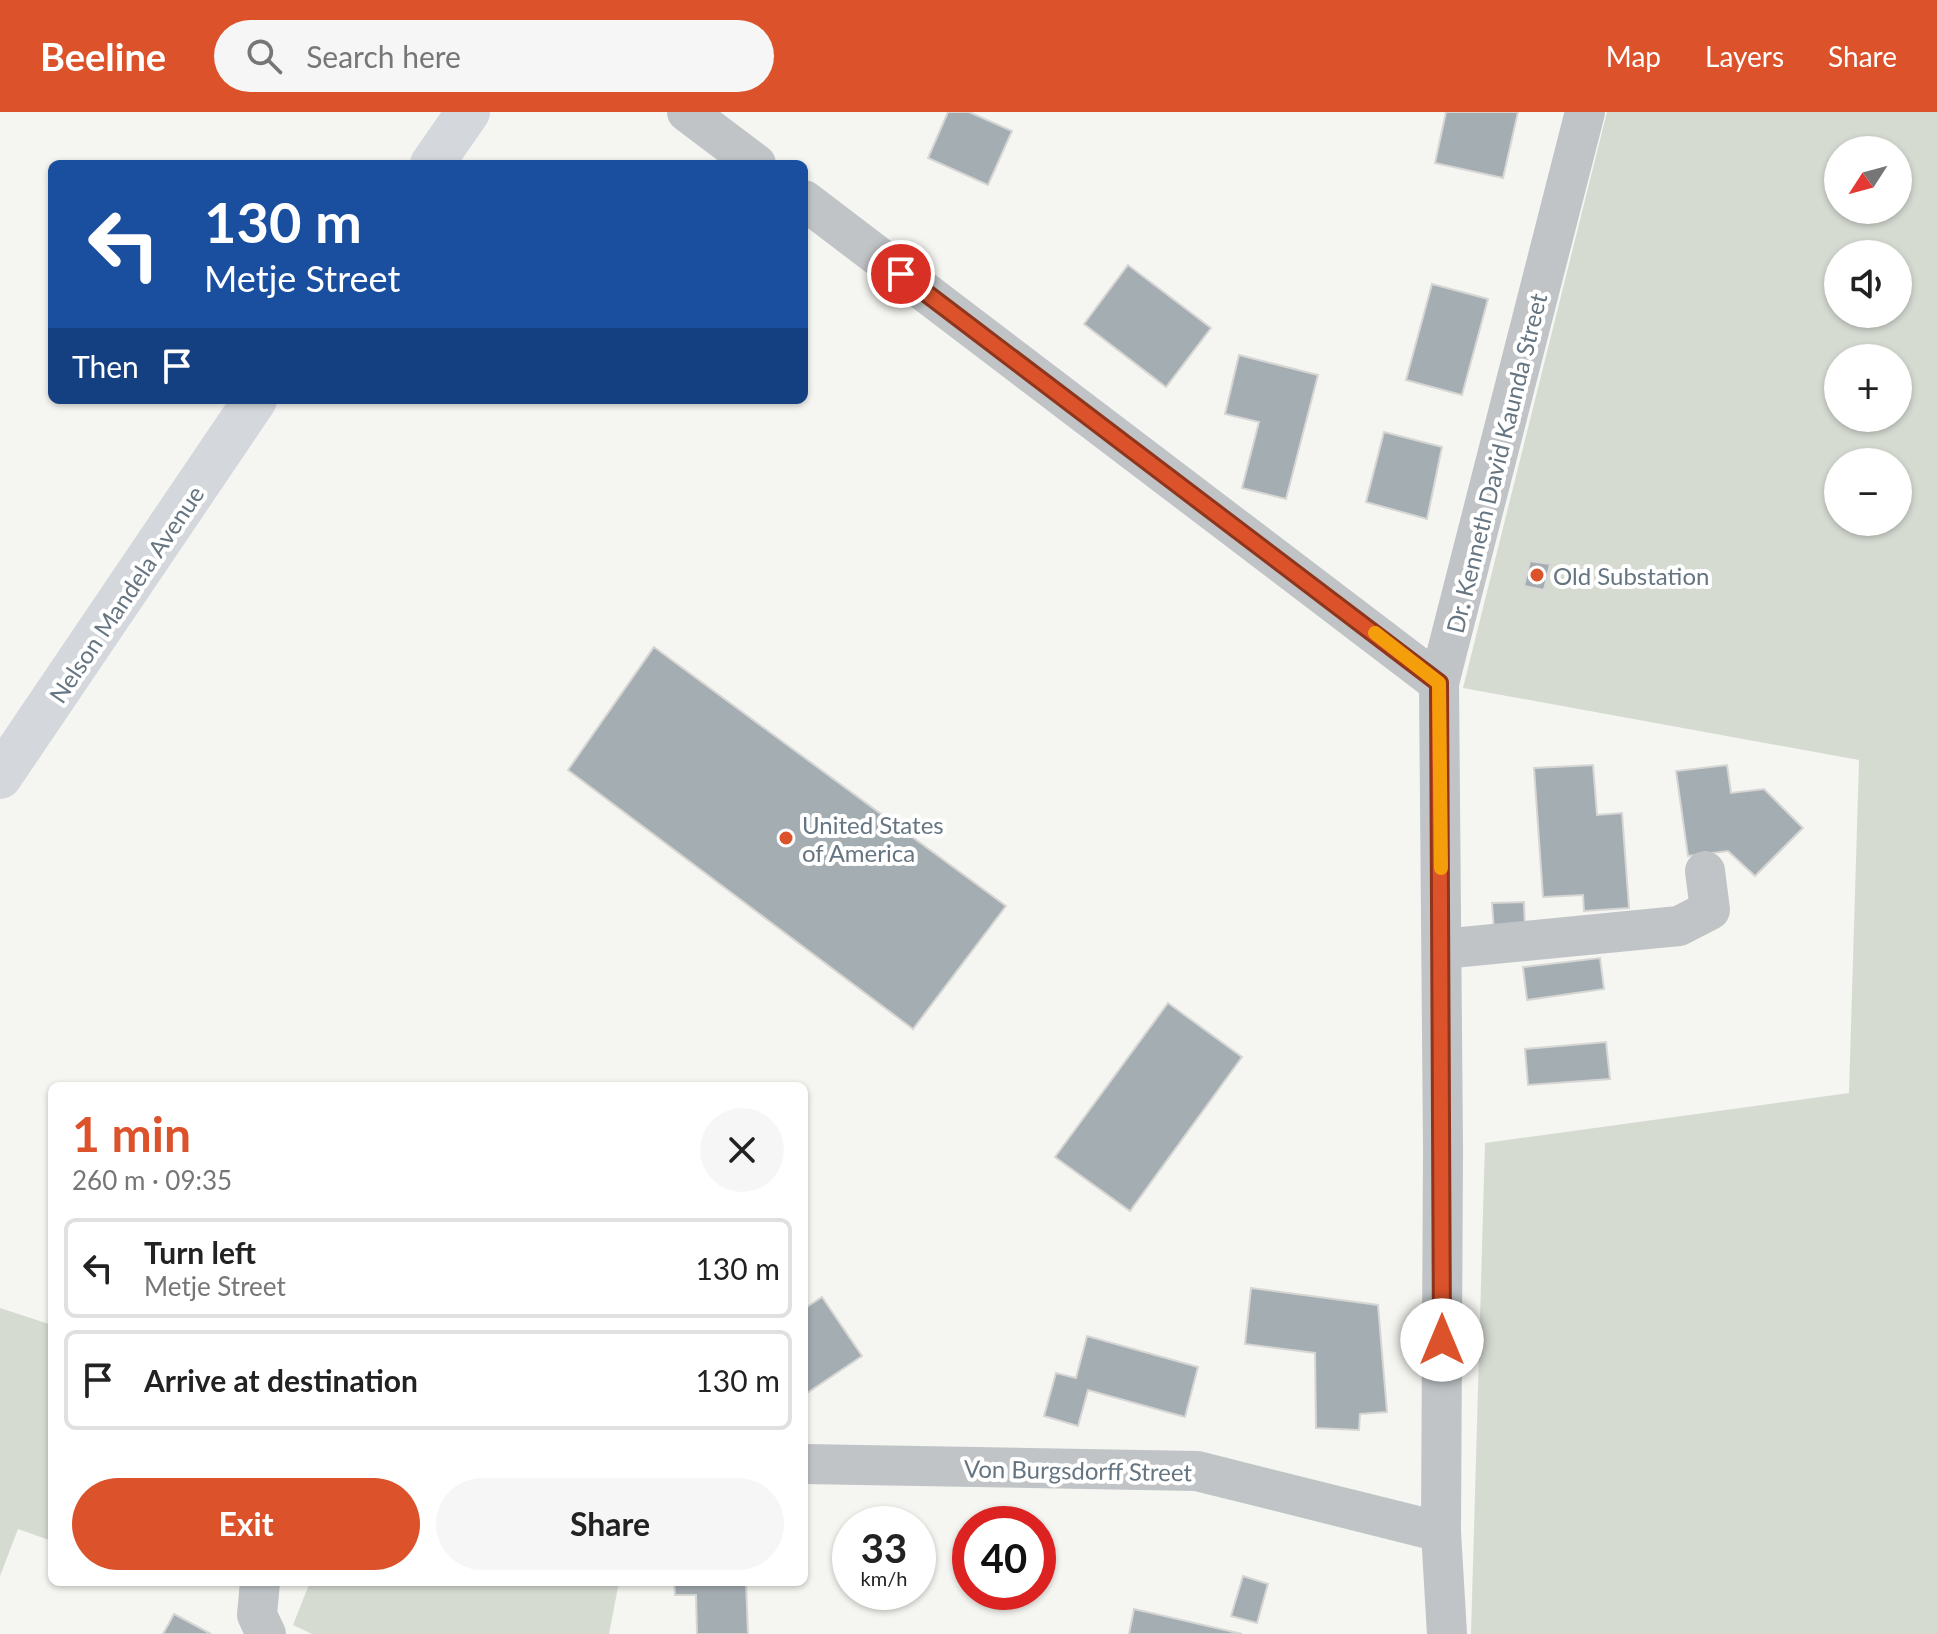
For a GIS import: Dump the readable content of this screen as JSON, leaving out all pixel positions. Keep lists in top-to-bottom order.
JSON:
{
  "streets": {
    "main road": ["Nelson Mandela Avenue"],
    "street": ["Dr. Kenneth David Kaunda Street", "Von Burgsdorff Street"]
  },
  "crossings": [
    ["Dr. Kenneth David Kaunda Street", "Von Burgsdorff Street"]
  ],
  "places": ["Old Substation", "United States of America"],
  "north": "bottom left",
  "page": {
    "header": "Beeline",
    "search": "Search here",
    "nav": ["Map", "Layers", "Share"],
    "map_buttons": ["+", "−"],
    "turn": ["130 m", "Metje Street"],
    "then": "Then",
    "heading": ["1 min", "260 m · 09:35"],
    "list": [
      {
        "name": "Turn left",
        "note": "Metje Street",
        "value": "130 m"
      },
      {
        "name": "Arrive at destination",
        "value": "130 m"
      }
    ],
    "buttons": ["Exit", "Share"],
    "speed": "33 km/h",
    "limit": "40"
  }
}
